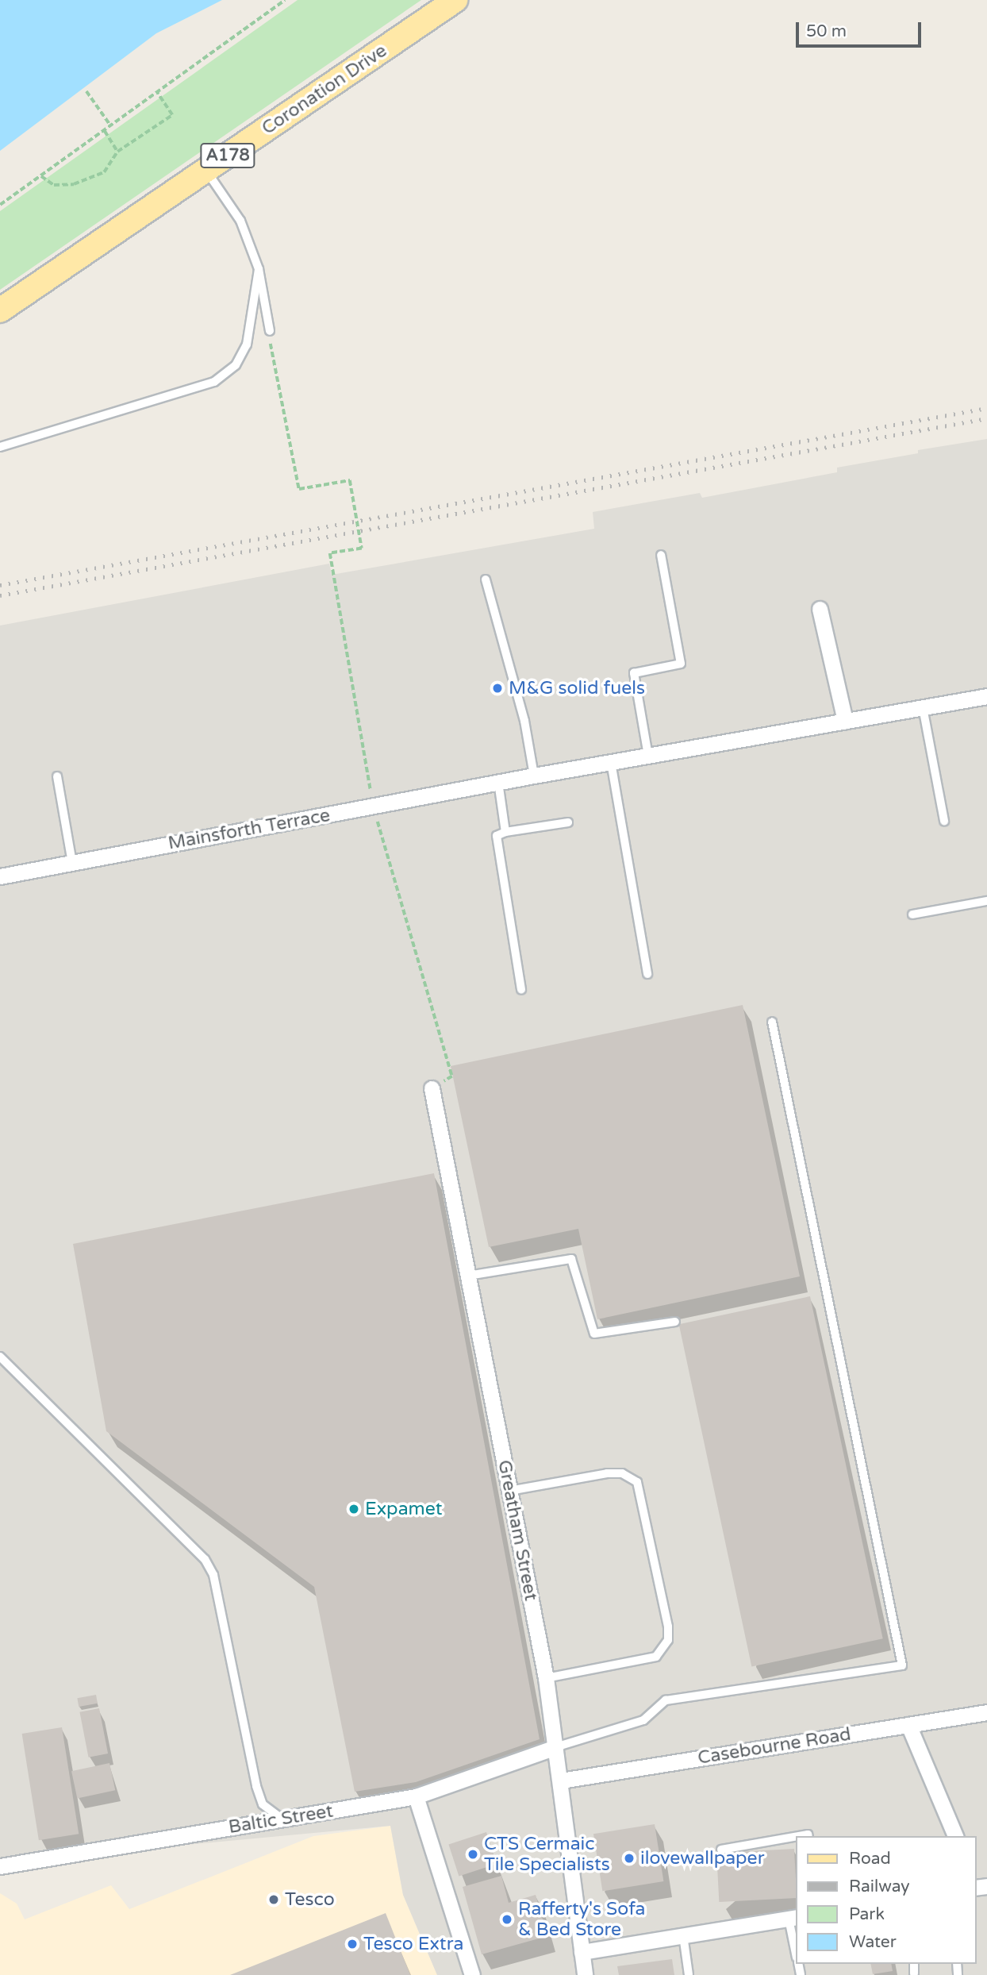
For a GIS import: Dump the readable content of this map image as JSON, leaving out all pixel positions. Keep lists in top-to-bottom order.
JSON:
{
  "streets": {
    "main road": ["Coronation Drive", "A178"],
    "street": [
      "Mainsforth Terrace",
      "Greatham Street",
      "Casebourne Road",
      "Baltic Street"
    ]
  },
  "crossings": [
    ["Greatham Street", "Casebourne Road"],
    ["Greatham Street", "Baltic Street"]
  ],
  "places": [
    "M&G solid fuels",
    "Expamet",
    "CTS Cermaic Tile Specialists",
    "ilovewallpaper",
    "Tesco",
    "Rafferty's Sofa & Bed Store",
    "Tesco Extra"
  ],
  "legend": [
    "Road",
    "Railway",
    "Park",
    "Water"
  ],
  "scale_bar": "50 m"
}
